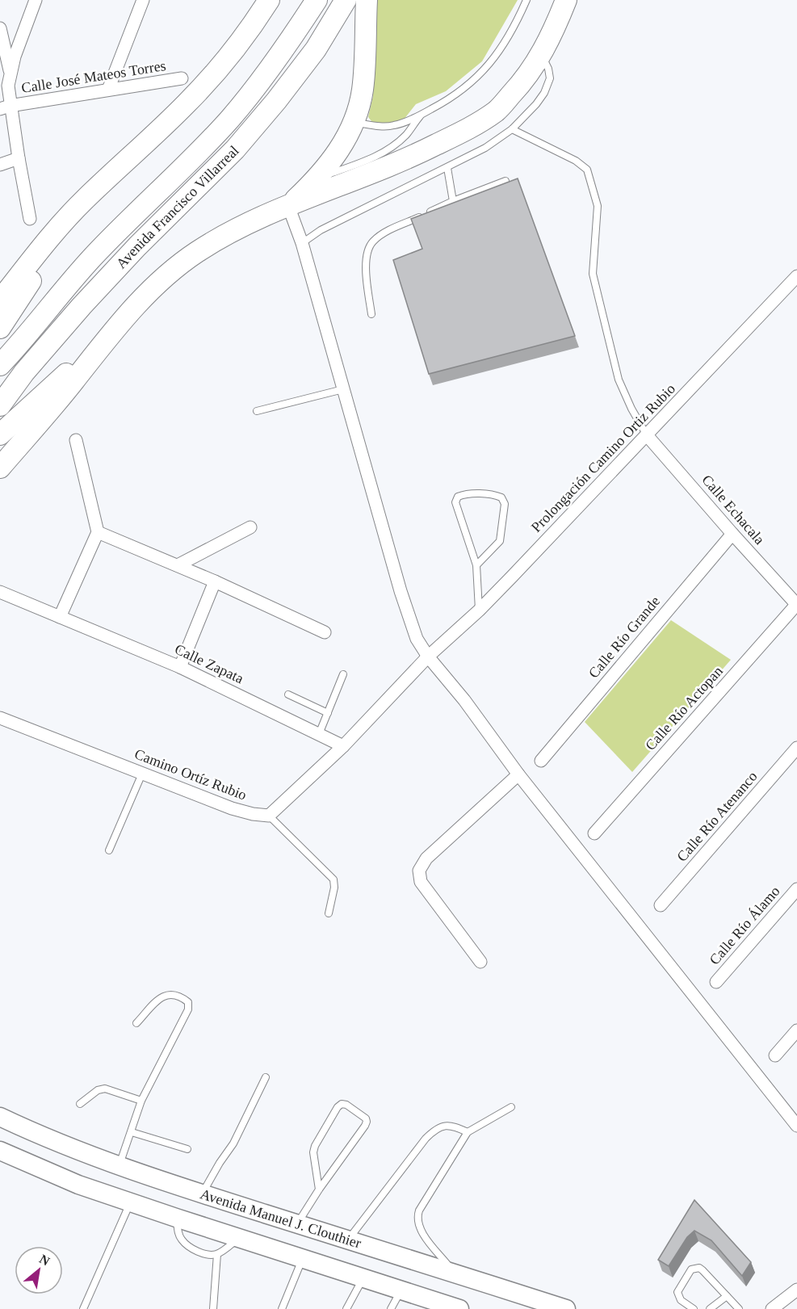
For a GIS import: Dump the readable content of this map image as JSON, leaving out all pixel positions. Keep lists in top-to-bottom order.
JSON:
{
  "streets": {
    "highway": ["Avenida Francisco Villarreal"],
    "main road": ["Avenida Manuel J. Clouthier"],
    "street": [
      "Calle José Mateos Torres",
      "Prolongación Camino Ortiz Rubio",
      "Calle Echacala",
      "Calle Río Grande",
      "Calle Zapata",
      "Calle Río Actopan",
      "Camino Ortíz Rubio",
      "Calle Río Atenanco",
      "Calle Río Álamo"
    ]
  },
  "crossings": [
    ["Prolongación Camino Ortiz Rubio", "Calle Echacala"],
    ["Calle Echacala", "Calle Río Grande"],
    ["Calle Echacala", "Calle Río Actopan"]
  ],
  "north": "top right"
}
